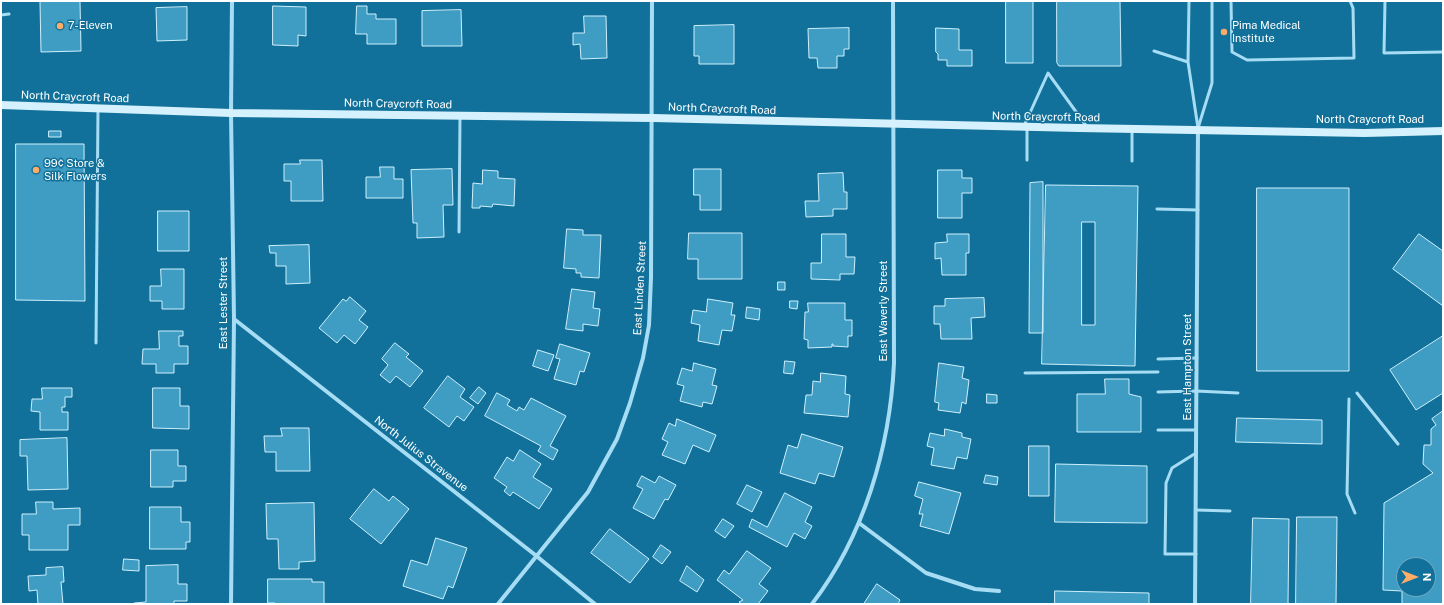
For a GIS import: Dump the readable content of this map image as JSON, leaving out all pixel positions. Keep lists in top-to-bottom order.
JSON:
{
  "streets": {
    "main road": ["North Craycroft Road"],
    "street": [
      "East Linden Street",
      "East Lester Street",
      "East Waverly Street",
      "East Hampton Street",
      "North Julius Stravenue"
    ]
  },
  "crossings": [
    ["North Craycroft Road", "East Linden Street"],
    ["North Craycroft Road", "East Lester Street"],
    ["North Craycroft Road", "East Waverly Street"],
    ["North Craycroft Road", "East Hampton Street"],
    ["East Linden Street", "North Julius Stravenue"],
    ["East Lester Street", "North Julius Stravenue"]
  ],
  "places": ["7-Eleven", "Pima Medical Institute", "99¢ Store & Silk Flowers"],
  "north": "right"
}
